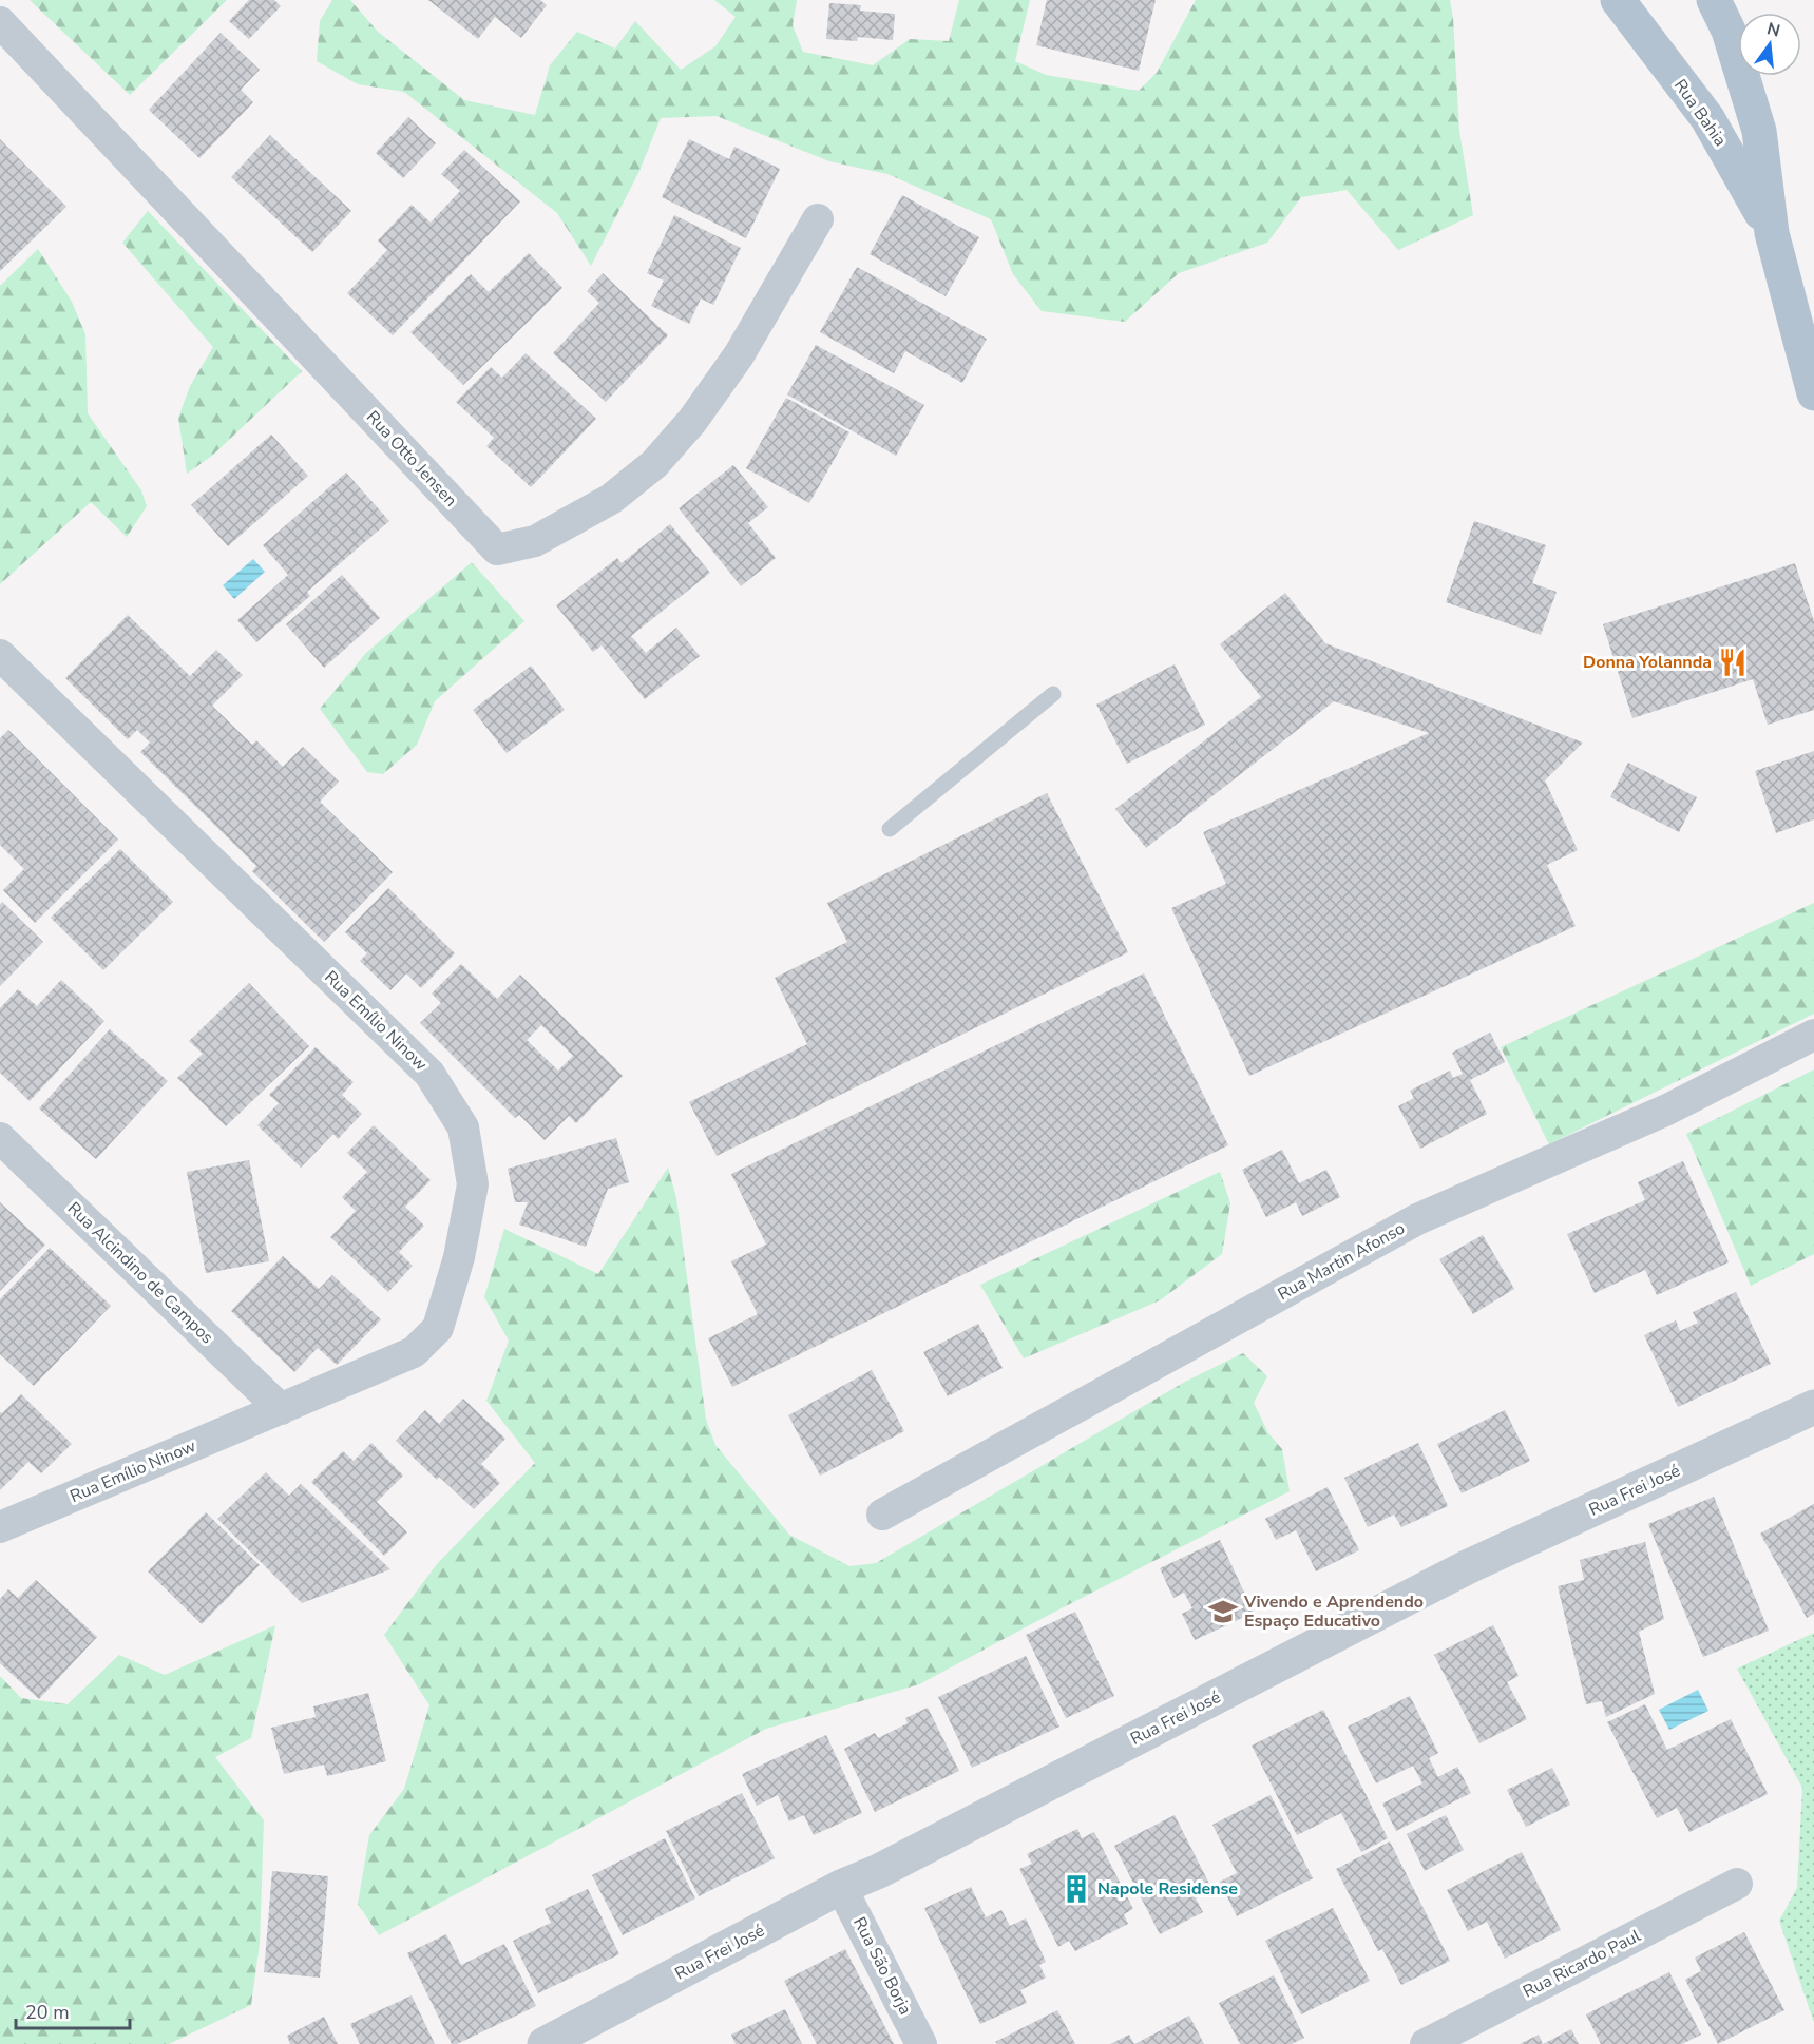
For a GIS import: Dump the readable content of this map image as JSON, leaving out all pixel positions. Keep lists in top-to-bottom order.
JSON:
{
  "streets": {
    "main road": ["Rua Bahia"],
    "street": [
      "Rua Otto Jensen",
      "Rua Emílio Ninow",
      "Rua Martin Afonso",
      "Rua Alcindino de Campos",
      "Rua Frei José",
      "Rua Ricardo Paul",
      "Rua São Borja"
    ]
  },
  "crossings": [
    ["Rua Emílio Ninow", "Rua Alcindino de Campos"],
    ["Rua Frei José", "Rua São Borja"]
  ],
  "places": {
    "restaurant": ["Donna Yolannda"],
    "school or university": ["Vivendo e Aprendendo Espaço Educativo"],
    "building": ["Napole Residense"]
  },
  "scale_bar": "20 m",
  "north": "top"
}
